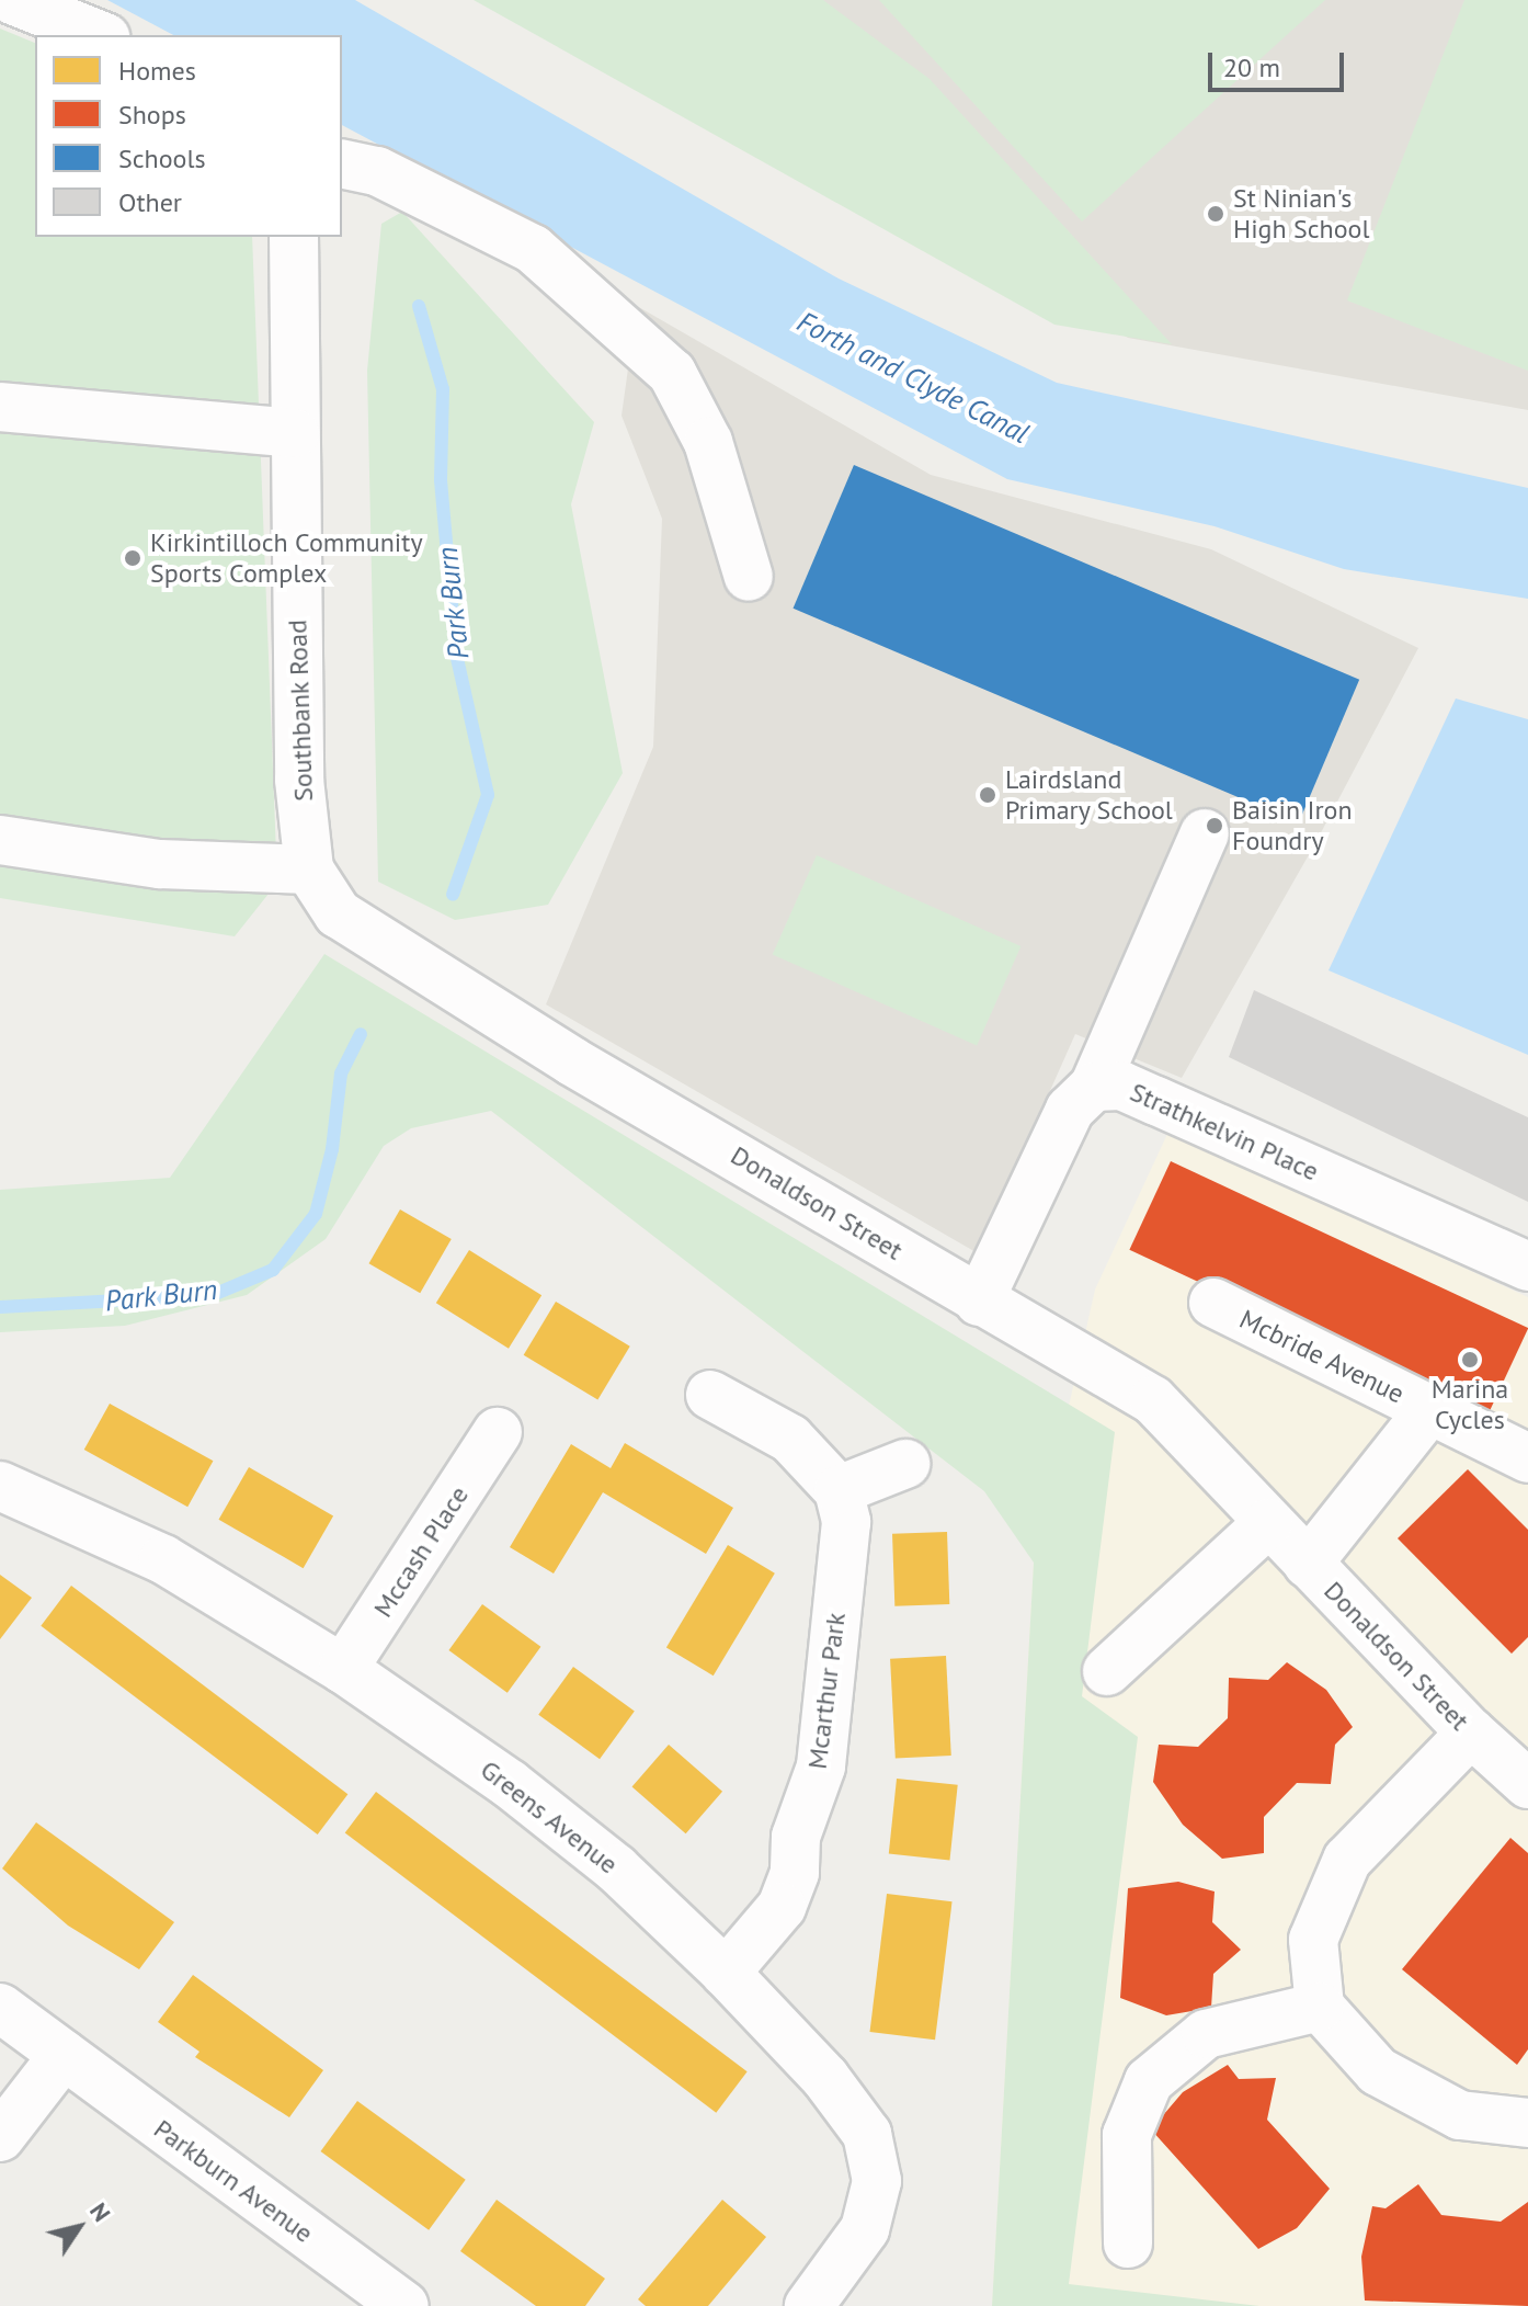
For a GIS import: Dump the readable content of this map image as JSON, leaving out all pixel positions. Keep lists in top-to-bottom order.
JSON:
{
  "streets": {
    "street": [
      "Southbank Road",
      "Strathkelvin Place",
      "Donaldson Street",
      "Mcbride Avenue",
      "Mccash Place",
      "Mcarthur Park",
      "Greens Avenue",
      "Parkburn Avenue"
    ]
  },
  "crossings": [
    ["Southbank Road", "Donaldson Street"],
    ["Strathkelvin Place", "Donaldson Street"],
    ["Donaldson Street", "Mcbride Avenue"],
    ["Mccash Place", "Greens Avenue"],
    ["Mcarthur Park", "Greens Avenue"]
  ],
  "water": ["Forth and Clyde Canal", "Park Burn"],
  "places": [
    "St Ninian's High School",
    "Kirkintilloch Community Sports Complex",
    "Lairdsland Primary School",
    "Baisin Iron Foundry",
    "Marina Cycles"
  ],
  "legend": [
    "Homes",
    "Shops",
    "Schools",
    "Other"
  ],
  "scale_bar": "20 m",
  "north": "top right"
}
